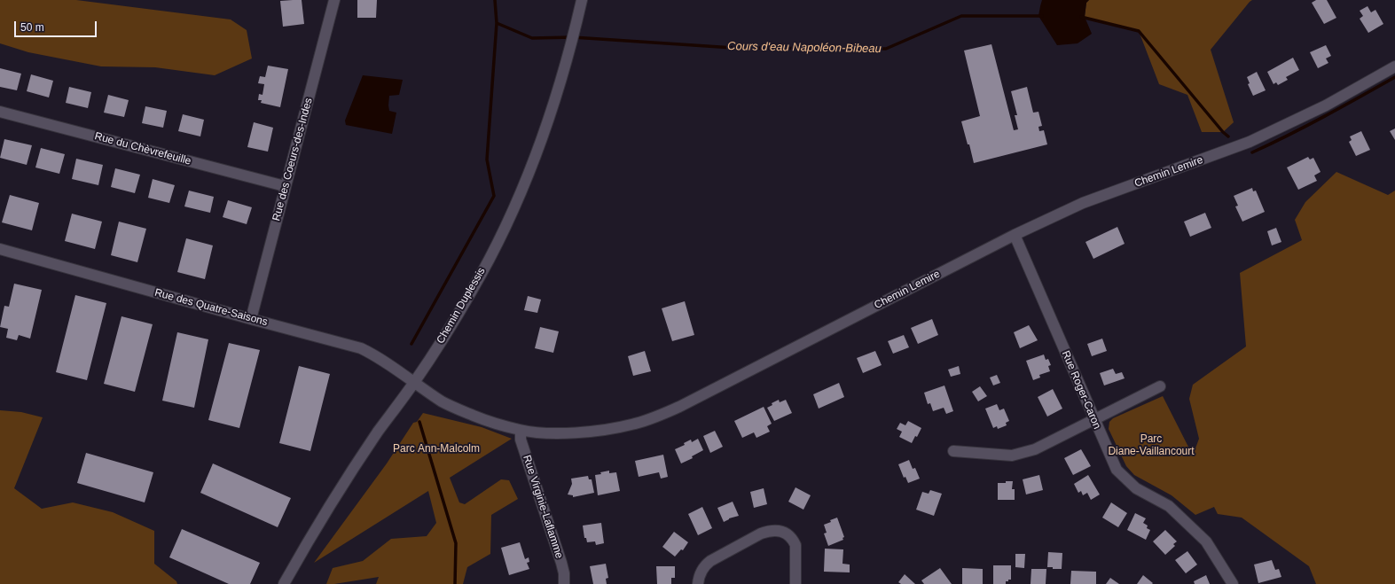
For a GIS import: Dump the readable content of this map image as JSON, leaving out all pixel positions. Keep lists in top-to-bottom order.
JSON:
{
  "streets": {
    "street": [
      "Rue du Chèvrefeuille",
      "Rue des Coeurs-des-Indes",
      "Chemin Lemire",
      "Chemin Duplessis",
      "Rue des Quatre-Saisons",
      "Rue Roger-Caron",
      "Rue Virginie-Laflamme"
    ]
  },
  "crossings": [
    ["Rue du Chèvrefeuille", "Rue des Coeurs-des-Indes"],
    ["Rue des Coeurs-des-Indes", "Rue des Quatre-Saisons"],
    ["Chemin Lemire", "Chemin Duplessis"],
    ["Chemin Lemire", "Rue des Quatre-Saisons"],
    ["Chemin Lemire", "Rue Roger-Caron"],
    ["Chemin Lemire", "Rue Virginie-Laflamme"],
    ["Chemin Duplessis", "Rue des Quatre-Saisons"]
  ],
  "water": ["Cours d'eau Napoléon-Bibeau"],
  "parks": ["Parc Diane-Vaillancourt", "Parc Ann-Malcolm"],
  "scale_bar": "50 m"
}
